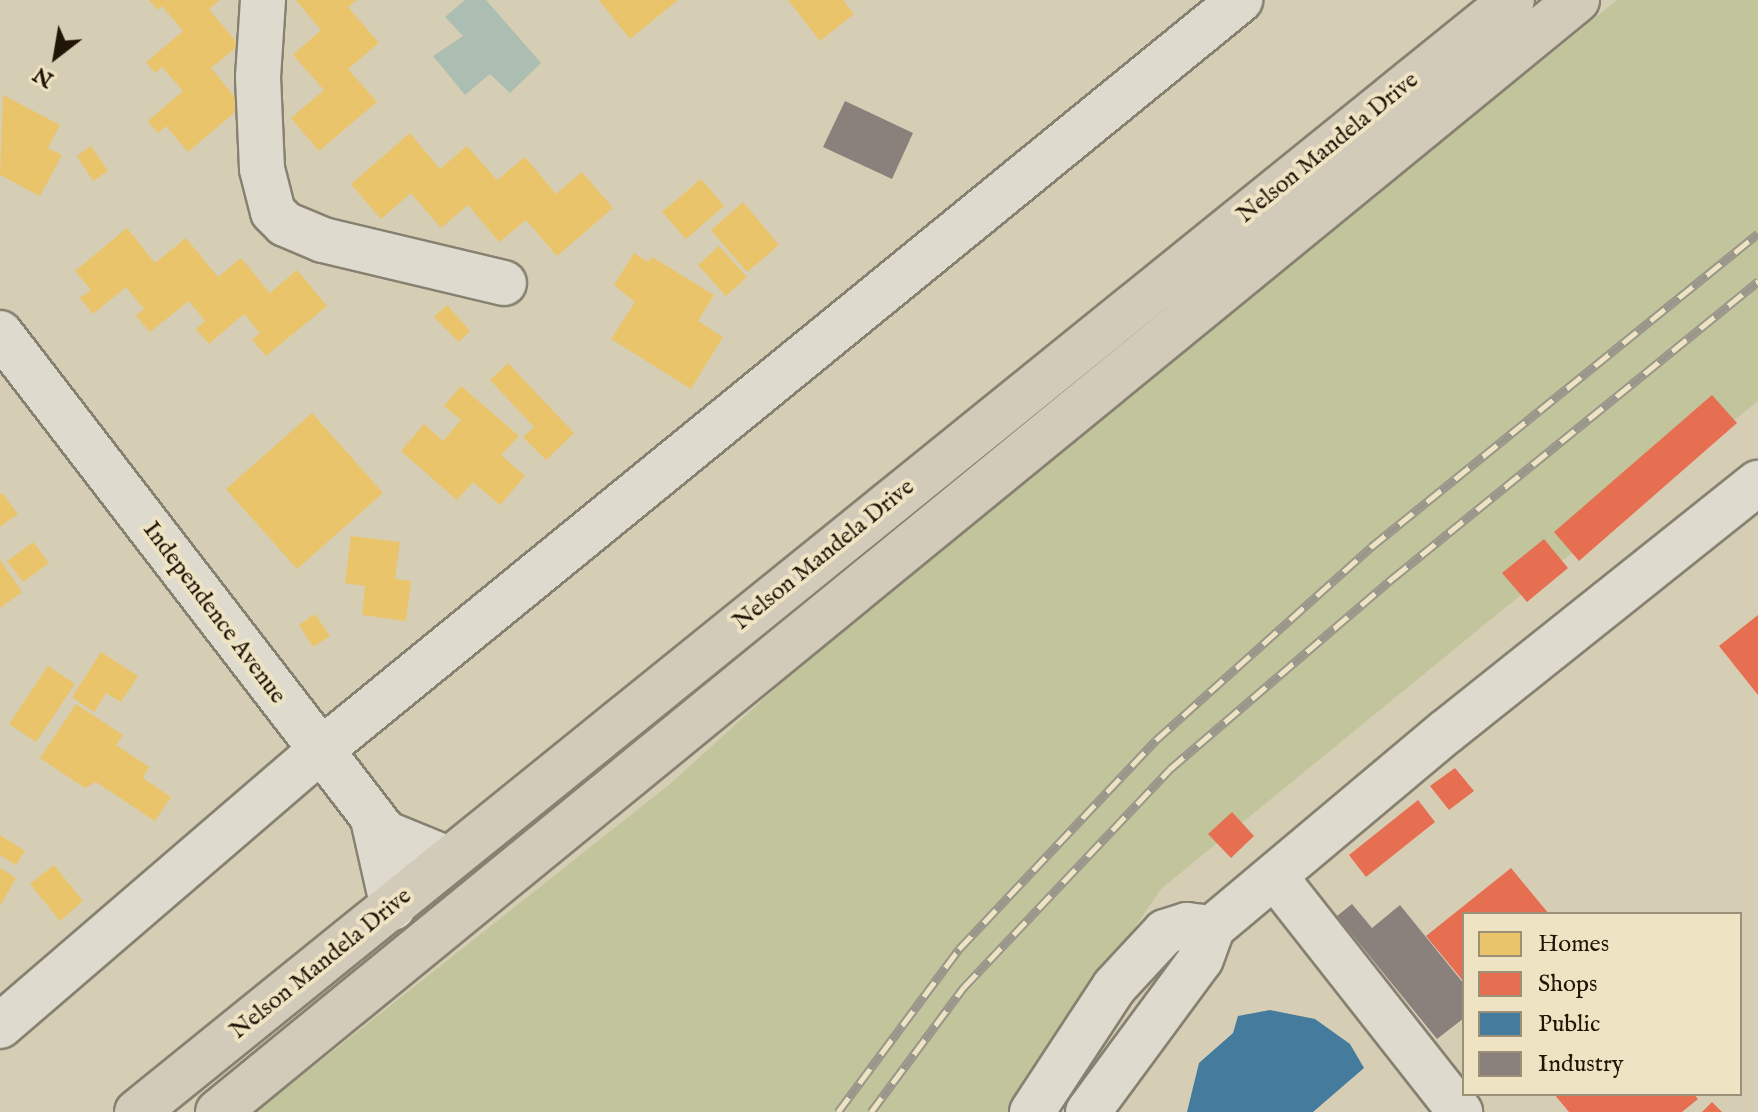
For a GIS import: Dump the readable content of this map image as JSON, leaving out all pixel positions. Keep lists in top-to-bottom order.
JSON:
{
  "streets": {
    "main road": ["Nelson Mandela Drive"],
    "street": ["Independence Avenue"]
  },
  "crossings": [
    ["Nelson Mandela Drive", "Independence Avenue"]
  ],
  "legend": [
    "Homes",
    "Shops",
    "Public",
    "Industry"
  ],
  "north": "bottom left"
}
